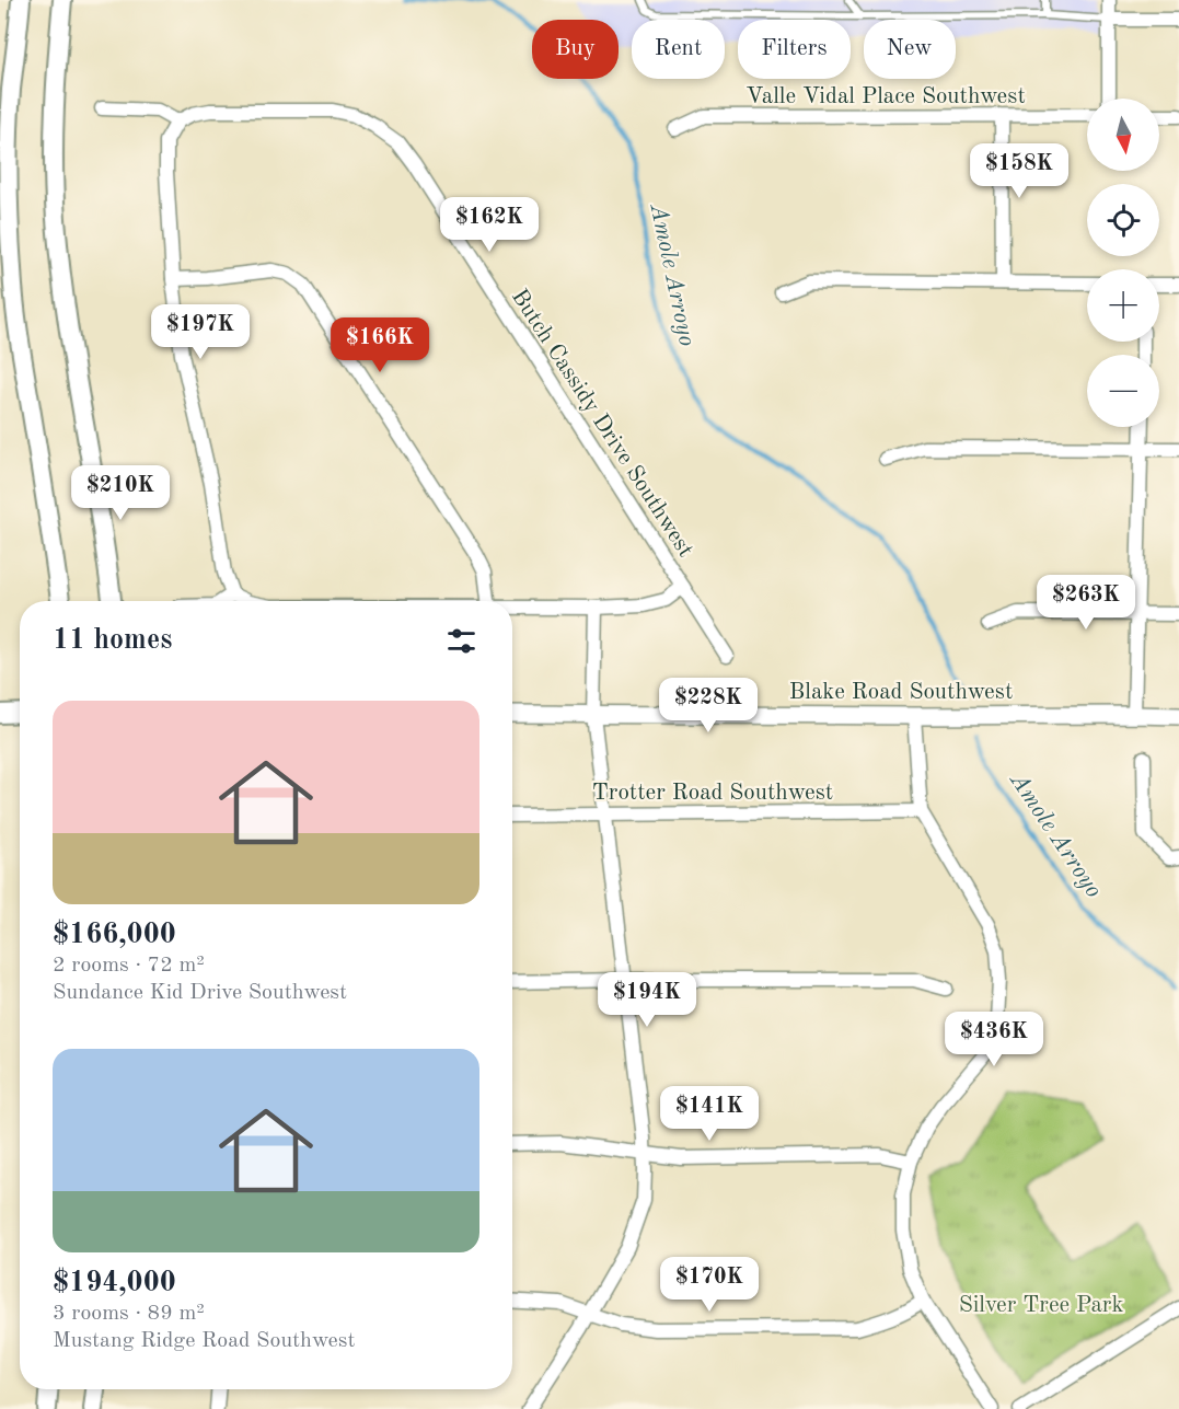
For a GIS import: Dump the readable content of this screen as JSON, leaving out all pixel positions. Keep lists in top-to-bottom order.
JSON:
{
  "streets": {
    "street": [
      "Valle Vidal Place Southwest",
      "Butch Cassidy Drive Southwest",
      "Blake Road Southwest",
      "Trotter Road Southwest"
    ]
  },
  "water": ["Amole Arroyo"],
  "parks": ["Silver Tree Park"],
  "north": "bottom",
  "page": {
    "chip": [
      "Buy",
      "Rent",
      "Filters",
      "New"
    ],
    "map_buttons": ["+", "−"],
    "price": [
      "$158K",
      "$162K",
      "$197K",
      "$166K",
      "$210K",
      "$263K",
      "$228K",
      "$194K",
      "$436K",
      "$141K",
      "$170K"
    ],
    "heading": "11 homes",
    "list": [
      {
        "name": "$166,000",
        "note": "2 rooms · 72 m² · Sundance Kid Drive Southwest"
      },
      {
        "name": "$194,000",
        "note": "3 rooms · 89 m² · Mustang Ridge Road Southwest"
      }
    ]
  }
}
